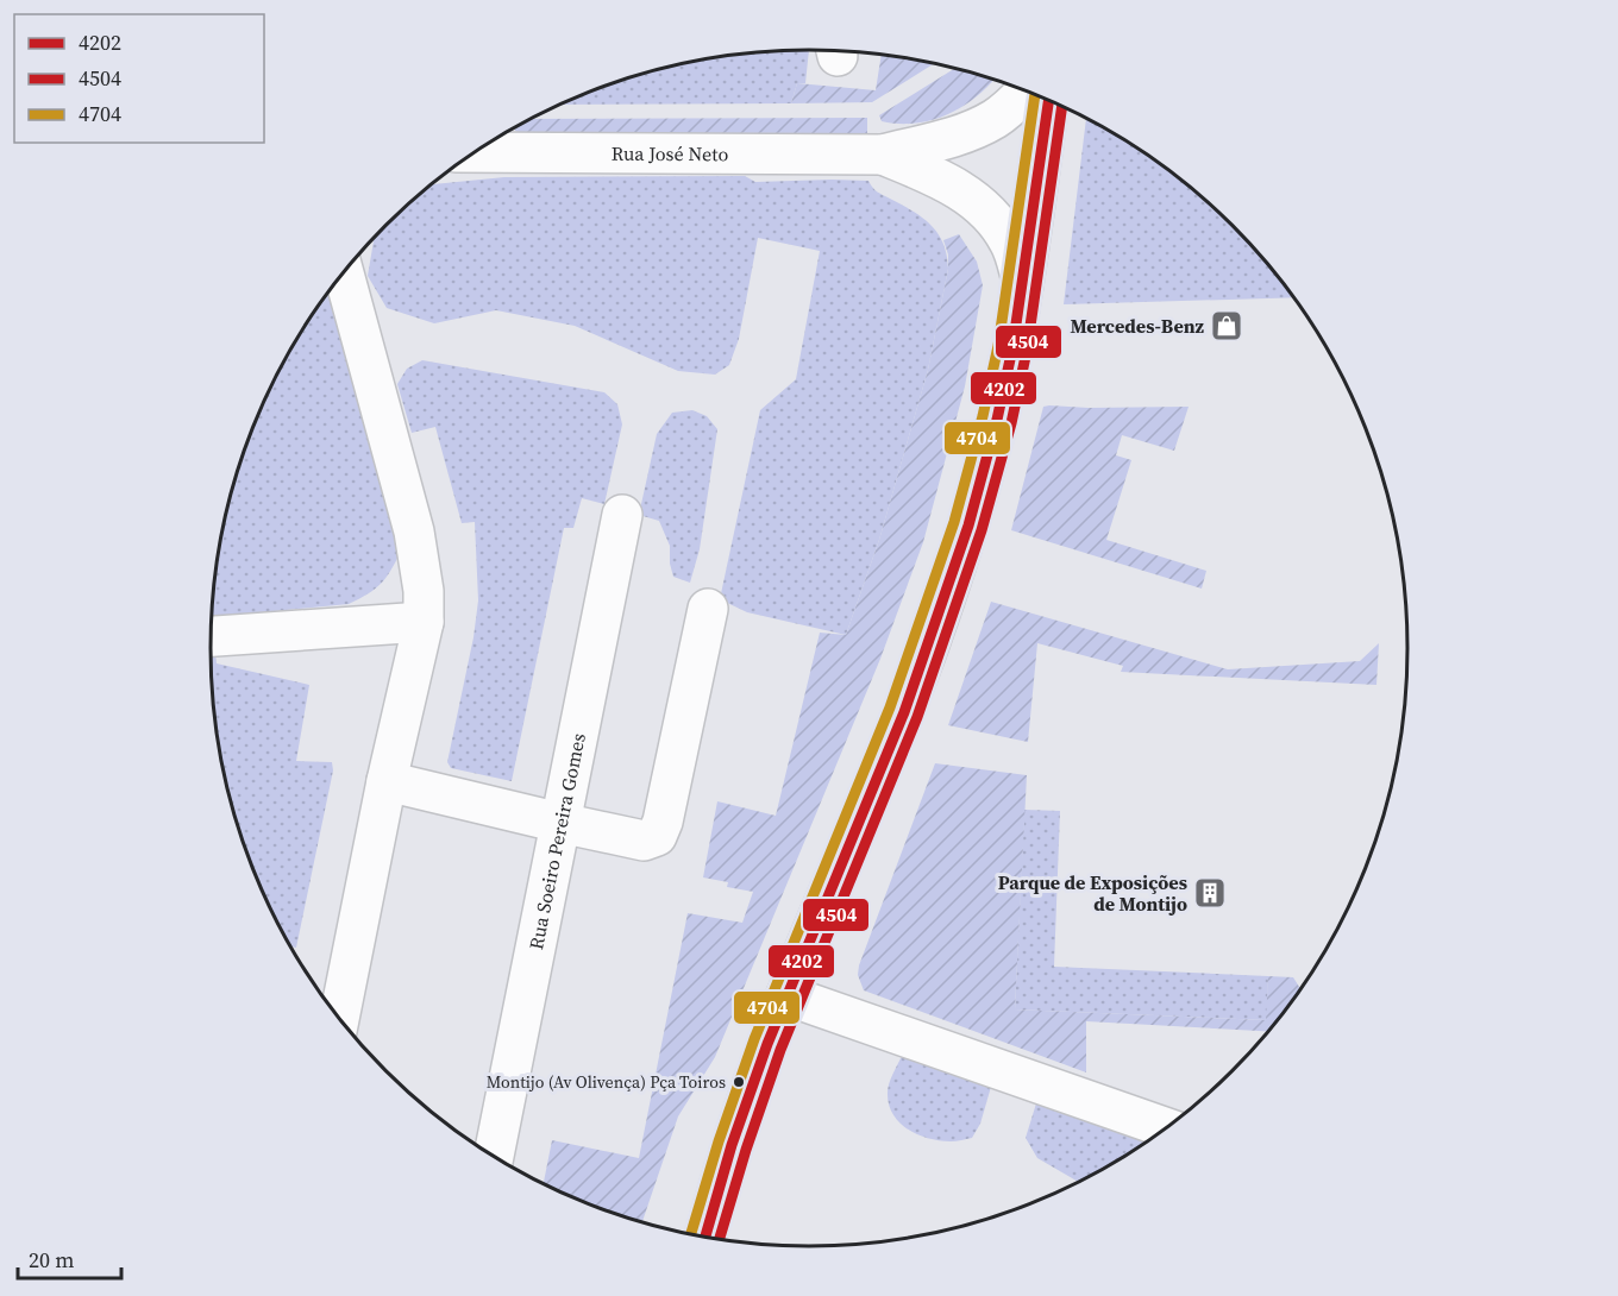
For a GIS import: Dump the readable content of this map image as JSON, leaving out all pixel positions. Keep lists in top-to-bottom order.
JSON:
{
  "streets": {
    "street": ["Rua José Neto", "Rua Soeiro Pereira Gomes"]
  },
  "places": {
    "shop": ["Mercedes-Benz"],
    "building": ["Parque de Exposições de Montijo"],
    "other": ["Montijo (Av Olivença) Pça Toiros"]
  },
  "lines": ["transit line 4704", "transit line 4202", "transit line 4504"],
  "legend": ["4202", "4504", "4704"],
  "scale_bar": "20 m"
}
